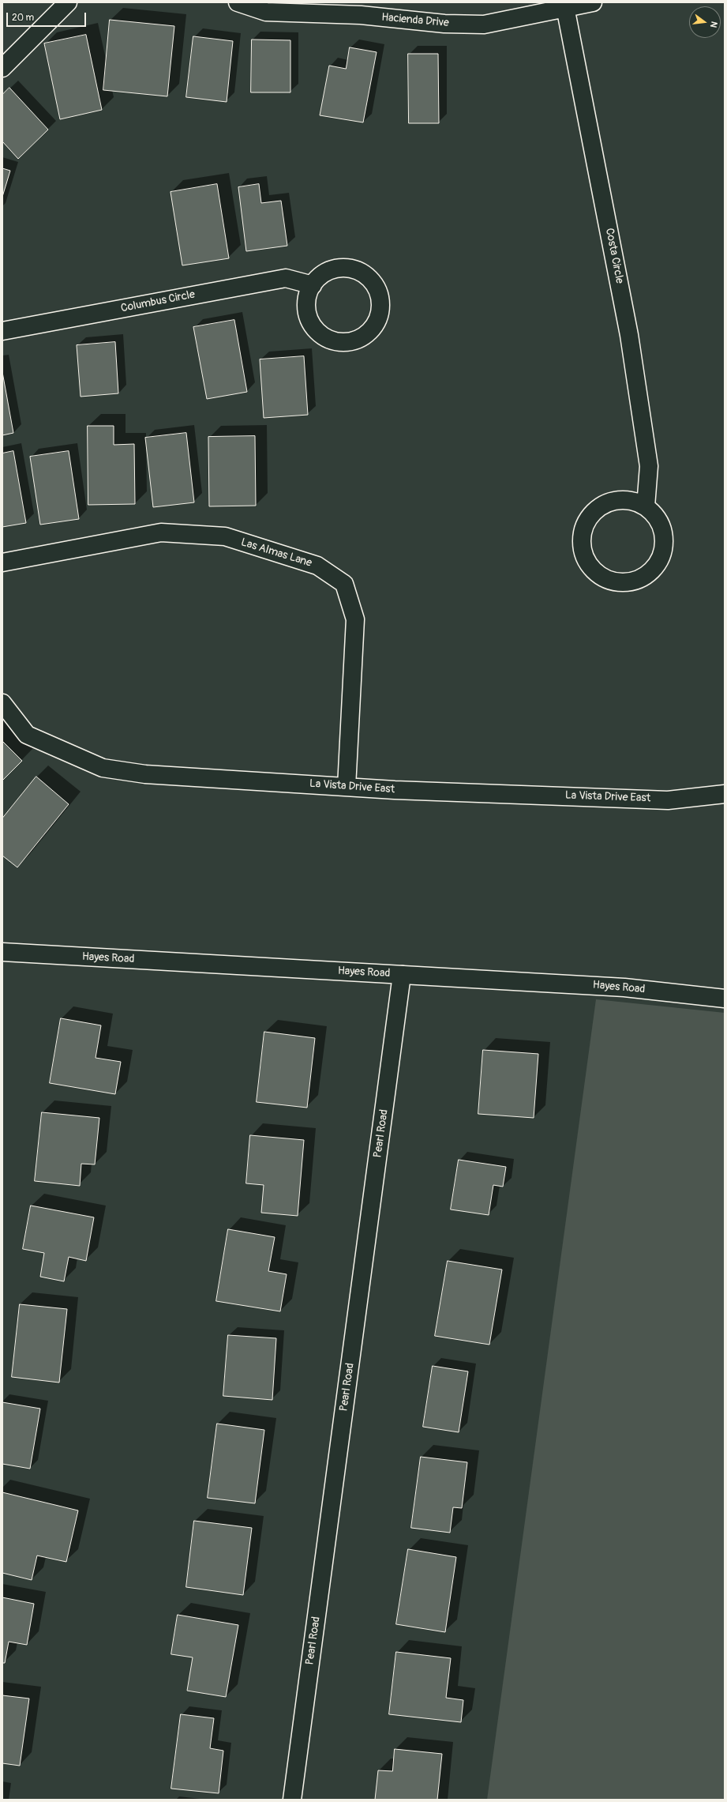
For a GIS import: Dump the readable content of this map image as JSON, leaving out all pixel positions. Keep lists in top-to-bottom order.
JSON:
{
  "streets": {
    "street": [
      "Hacienda Drive",
      "Costa Circle",
      "Columbus Circle",
      "Las Almas Lane",
      "La Vista Drive East",
      "Hayes Road",
      "Pearl Road"
    ]
  },
  "crossings": [
    ["Hacienda Drive", "Costa Circle"],
    ["Las Almas Lane", "La Vista Drive East"],
    ["Hayes Road", "Pearl Road"]
  ],
  "scale_bar": "20 m",
  "north": "right"
}
